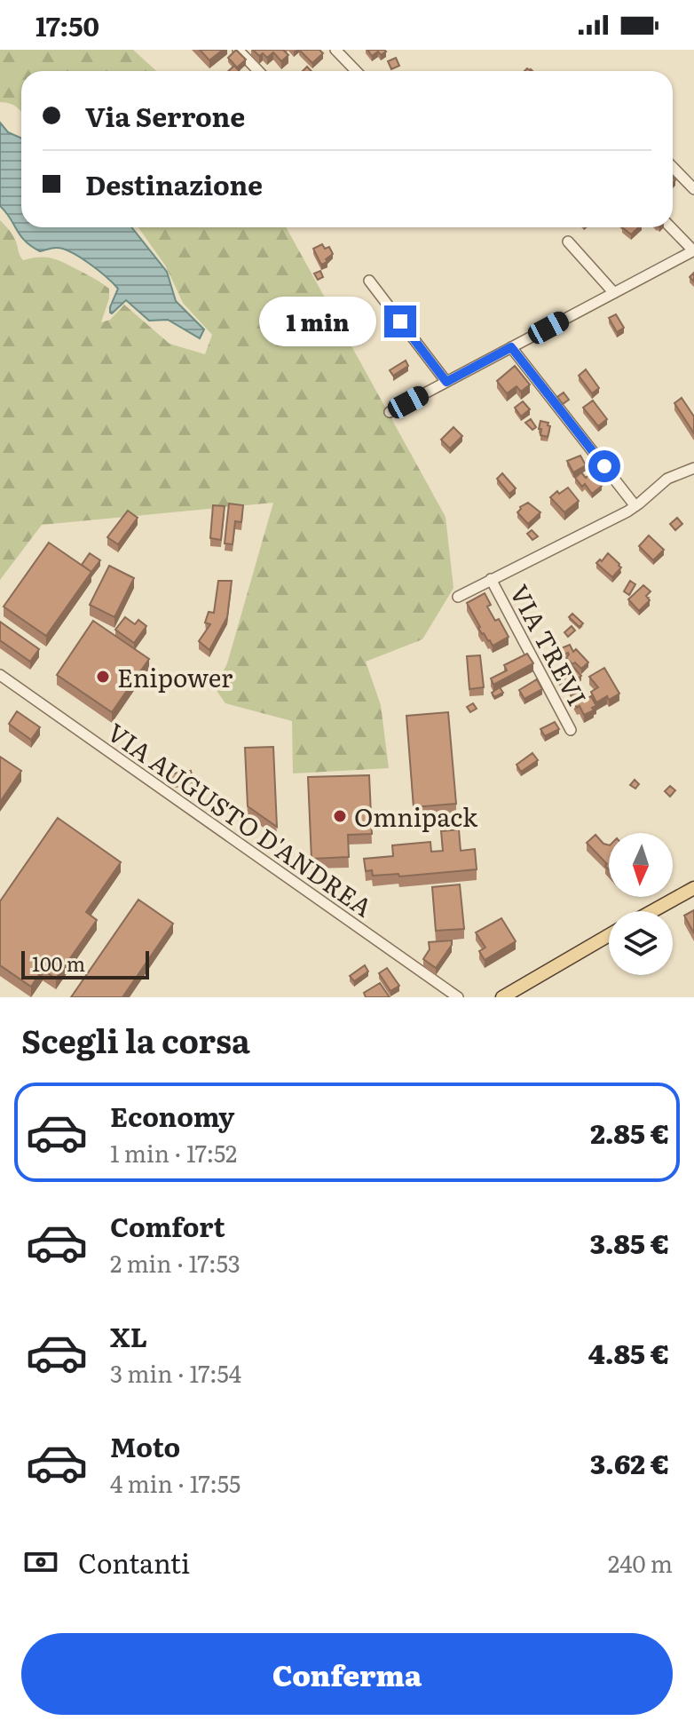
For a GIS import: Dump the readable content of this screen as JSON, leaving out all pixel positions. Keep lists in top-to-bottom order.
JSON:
{
  "streets": {
    "street": ["VIA TREVI", "VIA AUGUSTO D'ANDREA"]
  },
  "places": ["Enipower", "Omnipack"],
  "scale_bar": "100 m",
  "north": "bottom",
  "page": {
    "status": "17:50",
    "banner": ["Via Serrone", "Destinazione"],
    "bubble": "1 min",
    "scale": "100 m",
    "heading": "Scegli la corsa",
    "list": [
      {
        "name": "Economy",
        "note": "1 min · 17:52",
        "value": "2.85 €"
      },
      {
        "name": "Comfort",
        "note": "2 min · 17:53",
        "value": "3.85 €"
      },
      {
        "name": "XL",
        "note": "3 min · 17:54",
        "value": "4.85 €"
      },
      {
        "name": "Moto",
        "note": "4 min · 17:55",
        "value": "3.62 €"
      }
    ],
    "pay": ["Contanti", "240 m"],
    "buttons": "Conferma"
  }
}
